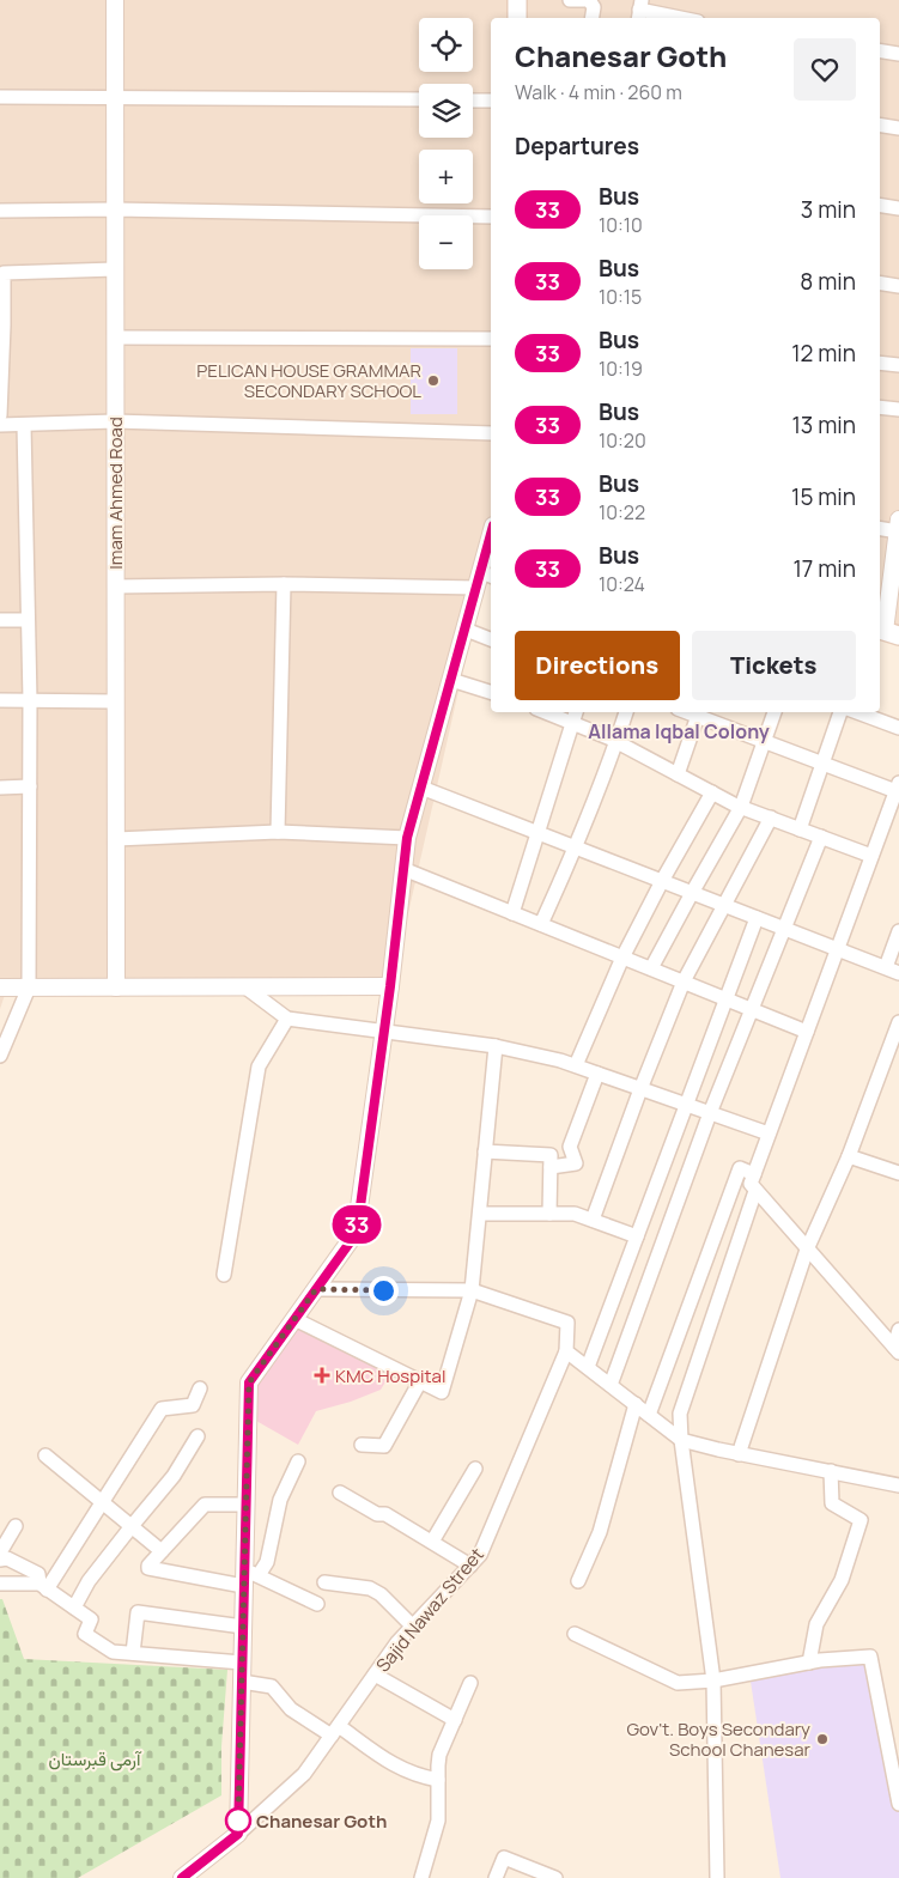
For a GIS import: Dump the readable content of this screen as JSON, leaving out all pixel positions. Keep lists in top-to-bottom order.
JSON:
{
  "streets": {
    "street": ["Imam Ahmed Road", "Sajid Nawaz Street"]
  },
  "districts": ["Allama Iqbal Colony"],
  "parks": ["آرمی قبرستان"],
  "places": {
    "other": ["PELICAN HOUSE GRAMMAR SECONDARY SCHOOL", "Gov't. Boys Secondary School Chanesar", "Chanesar Goth"],
    "health": ["KMC Hospital"]
  },
  "lines": ["bus line 33"],
  "page": {
    "on_map": "33",
    "map_buttons": ["+", "−"],
    "heading": [
      ["Chanesar Goth", "Walk · 4 min · 260 m"],
      "Departures"
    ],
    "list": [
      {
        "mark": "33",
        "name": "Bus",
        "note": "10:10",
        "value": "3 min"
      },
      {
        "mark": "33",
        "name": "Bus",
        "note": "10:15",
        "value": "8 min"
      },
      {
        "mark": "33",
        "name": "Bus",
        "note": "10:19",
        "value": "12 min"
      },
      {
        "mark": "33",
        "name": "Bus",
        "note": "10:20",
        "value": "13 min"
      },
      {
        "mark": "33",
        "name": "Bus",
        "note": "10:22",
        "value": "15 min"
      },
      {
        "mark": "33",
        "name": "Bus",
        "note": "10:24",
        "value": "17 min"
      }
    ],
    "buttons": ["Directions", "Tickets"]
  }
}
